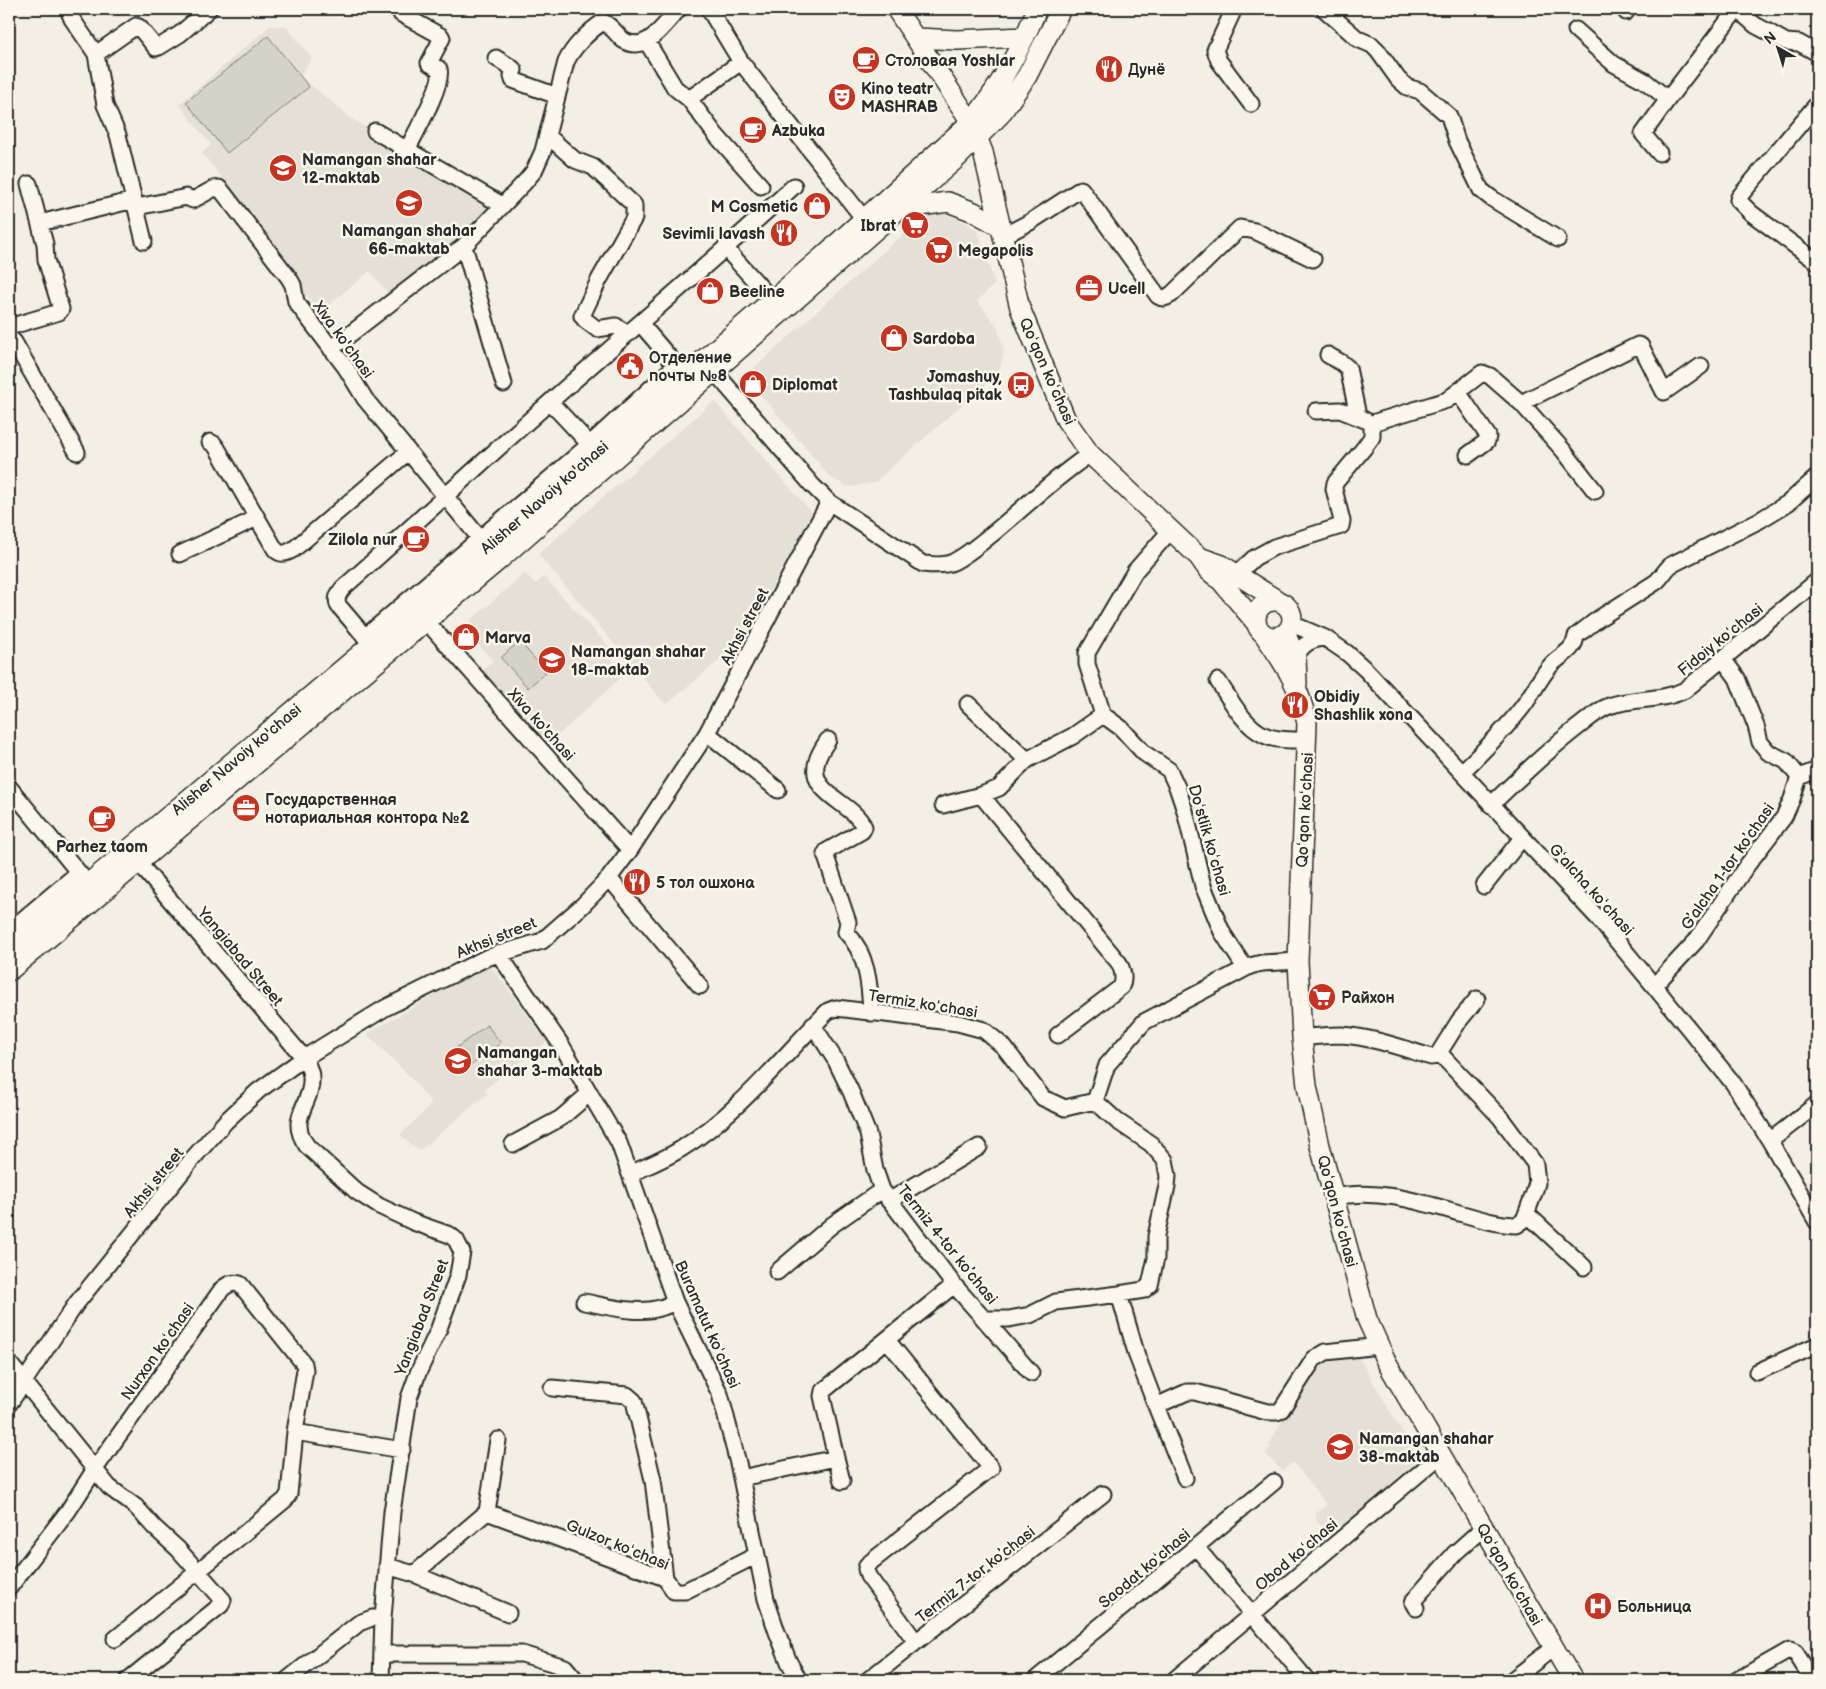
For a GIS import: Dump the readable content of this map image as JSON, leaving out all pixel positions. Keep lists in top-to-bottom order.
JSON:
{
  "streets": {
    "main road": ["Qoʻqon koʻchasi", "Alisher Navoiy ko'chasi"],
    "street": [
      "Xiva ko'chasi",
      "Akhsi street",
      "Fidoiy koʻchasi",
      "Doʻstlik koʻchasi",
      "Gʼalcha 1-tor koʼchasi",
      "Gʻalcha koʻchasi",
      "Yangiabad Street",
      "Termiz koʻchasi",
      "Termiz 4-tor koʼchasi",
      "Buramatut koʻchasi",
      "Nurxon koʻchasi",
      "Gulzor koʻchasi",
      "Obod koʻchasi",
      "Saodat koʻchasi",
      "Termiz 7-tor koʼchasi"
    ]
  },
  "crossings": [
    ["Xiva ko'chasi", "Alisher Navoiy ko'chasi"],
    ["Xiva ko'chasi", "Akhsi street"],
    ["Qoʻqon koʻchasi", "Alisher Navoiy ko'chasi"],
    ["Qoʻqon koʻchasi", "Gʻalcha koʻchasi"],
    ["Qoʻqon koʻchasi", "Obod koʻchasi"],
    ["Alisher Navoiy ko'chasi", "Yangiabad Street"],
    ["Akhsi street", "Yangiabad Street"],
    ["Akhsi street", "Buramatut koʻchasi"],
    ["Fidoiy koʻchasi", "Gʻalcha koʻchasi"],
    ["Gʼalcha 1-tor koʼchasi", "Gʻalcha koʻchasi"],
    ["Termiz koʻchasi", "Termiz 4-tor koʼchasi"],
    ["Termiz koʻchasi", "Buramatut koʻchasi"],
    ["Buramatut koʻchasi", "Gulzor koʻchasi"]
  ],
  "places": {
    "cafe": [
      "Столовая Yoshlar",
      "Azbuka",
      "Zilola nur",
      "Parhez taom"
    ],
    "restaurant": [
      "Дунё",
      "Sevimli lavash",
      "Obidiy Shashlik xona",
      "5 тол ошхона"
    ],
    "theatre": ["Kino teatr MASHRAB"],
    "school or university": [
      "Namangan shahar 12-maktab",
      "Namangan shahar 66-maktab",
      "Namangan shahar 18-maktab",
      "Namangan shahar 3-maktab",
      "Namangan shahar 38-maktab"
    ],
    "shop": [
      "M Cosmetic",
      "Beeline",
      "Sardoba",
      "Diplomat",
      "Marva"
    ],
    "supermarket": ["Ibrat", "Megapolis", "Райхон"],
    "office": ["Ucell", "Государственная нотариальная контора №2"],
    "public building": ["Отделение почты №8"],
    "bus stop": ["Jomashuy, Tashbulaq pitak"],
    "hospital": ["Больница"]
  },
  "north": "top left"
}
